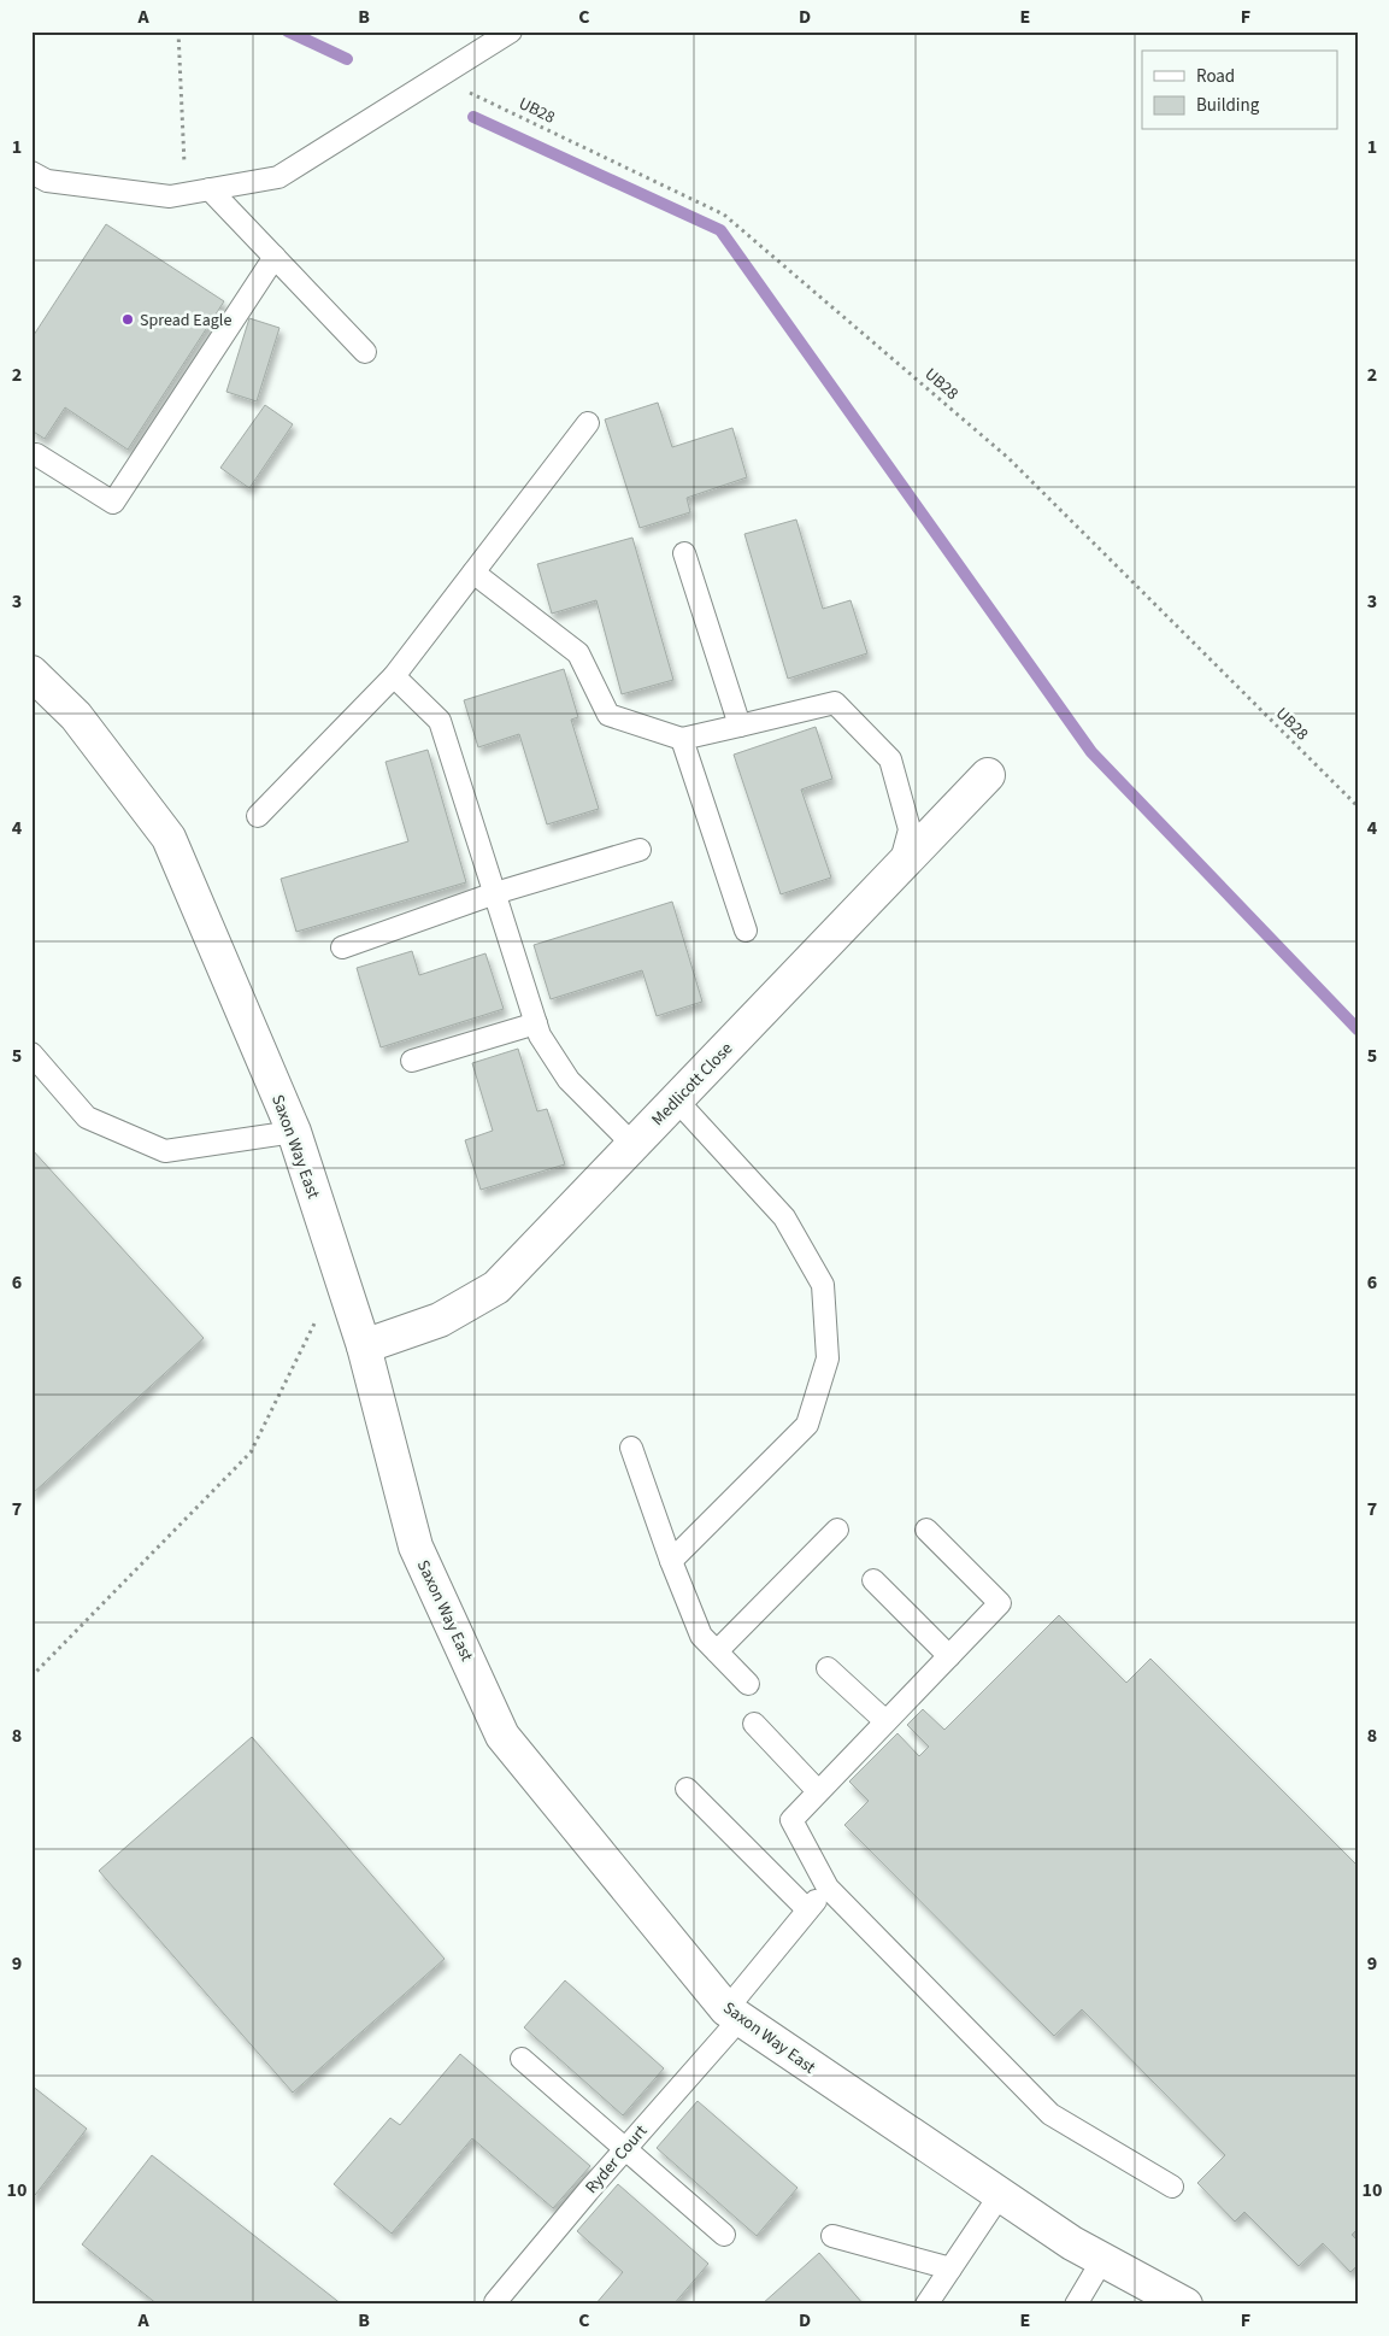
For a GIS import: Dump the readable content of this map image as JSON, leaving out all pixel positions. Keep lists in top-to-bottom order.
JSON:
{
  "streets": {
    "street": ["Medlicott Close", "Saxon Way East"],
    "lane": ["Ryder Court"],
    "path": ["UB28"]
  },
  "crossings": [
    ["Medlicott Close", "Saxon Way East"],
    ["Saxon Way East", "Ryder Court"]
  ],
  "places": ["Spread Eagle"],
  "legend": ["Road", "Building"],
  "grid": {
    "columns": [
      "A",
      "B",
      "C",
      "D",
      "E",
      "F"
    ],
    "rows": [
      "1",
      "2",
      "3",
      "4",
      "5",
      "6",
      "7",
      "8",
      "9",
      "10"
    ]
  }
}
